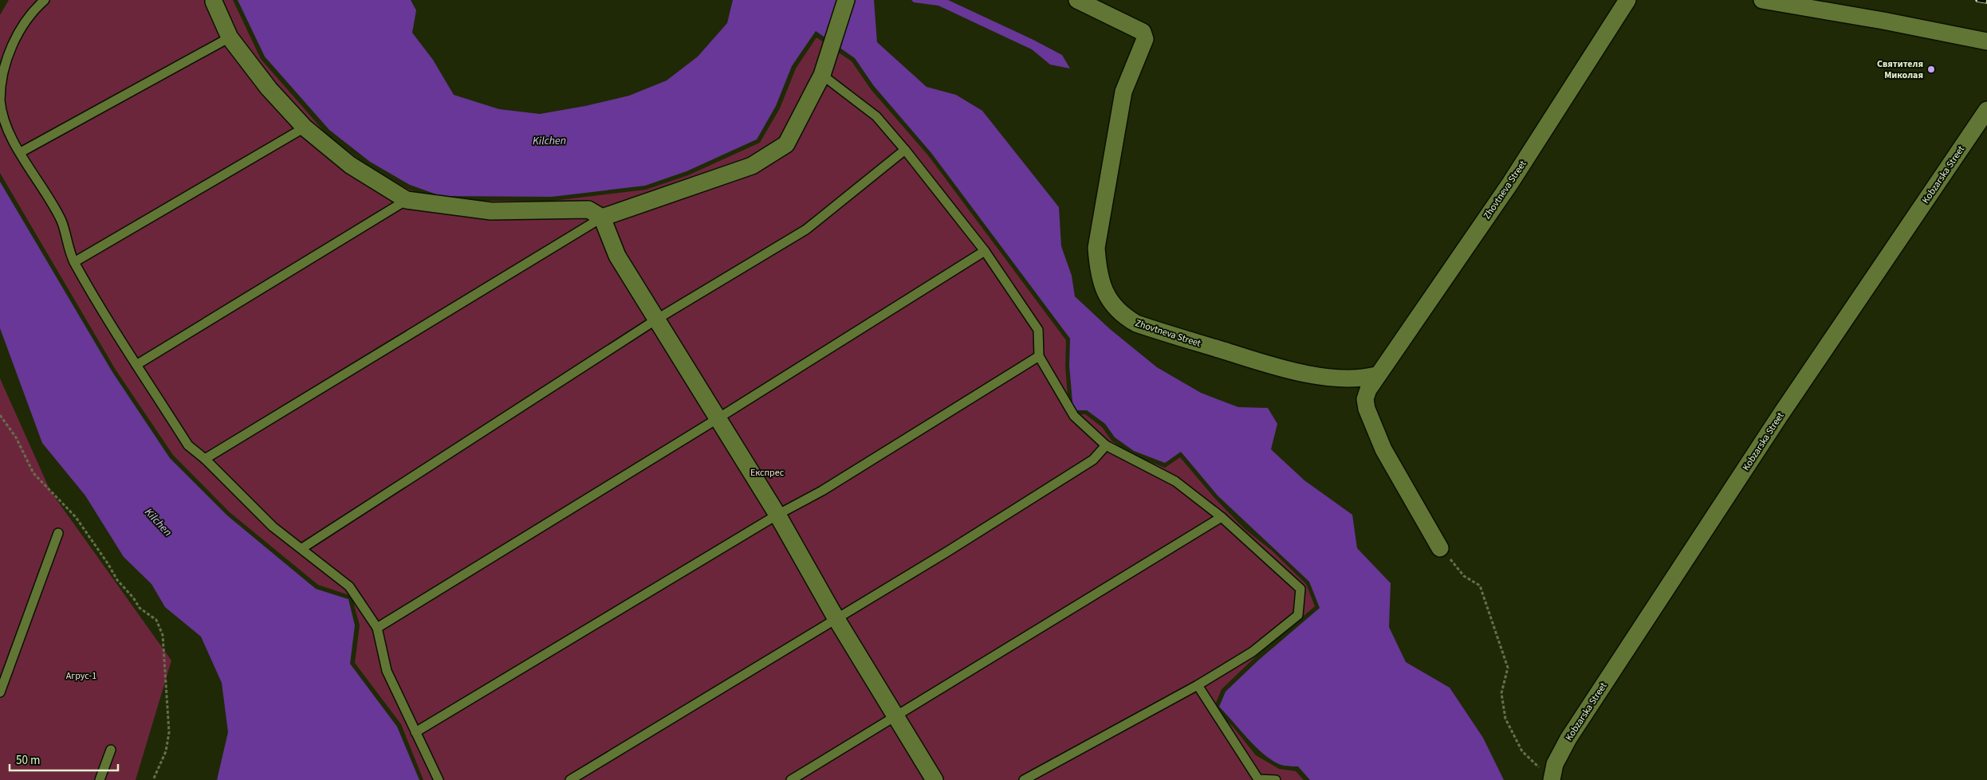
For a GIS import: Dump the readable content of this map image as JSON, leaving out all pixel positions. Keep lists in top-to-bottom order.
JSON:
{
  "streets": {
    "street": ["Kobzarska Street", "Zhovtneva Street"]
  },
  "water": ["Kilchen"],
  "parks": ["Експрес", "Агрус-1"],
  "places": ["Святителя Миколая"],
  "scale_bar": "50 m"
}
